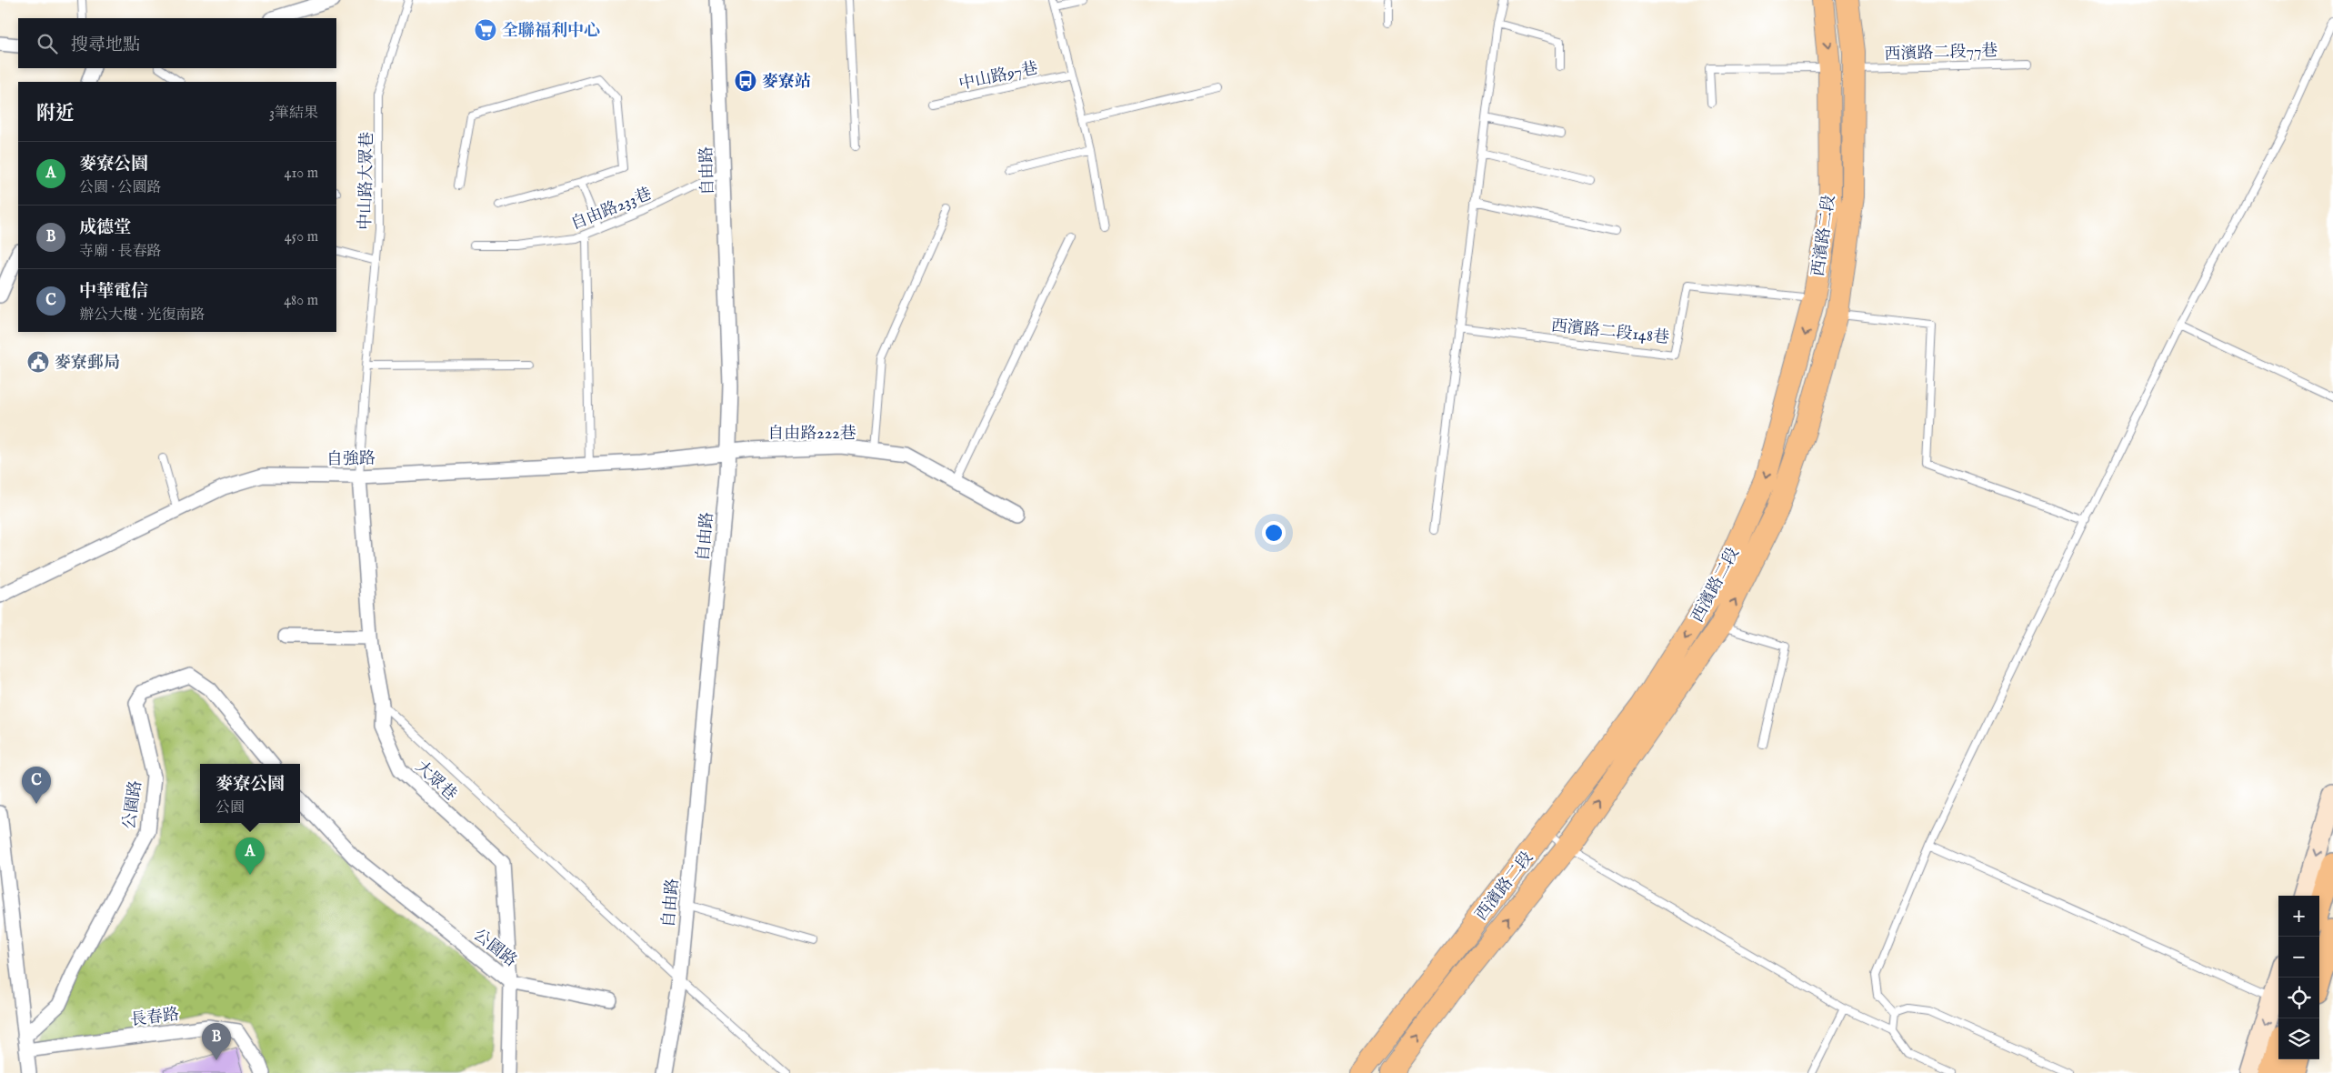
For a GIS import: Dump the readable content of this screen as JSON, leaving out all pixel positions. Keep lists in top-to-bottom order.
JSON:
{
  "streets": {
    "main road": ["西濱路二段"],
    "street": [
      "自由路",
      "自由路222巷",
      "自強路",
      "大眾巷",
      "公園路",
      "長春路"
    ],
    "lane": [
      "西濱路二段77巷",
      "中山路97巷",
      "中山路大眾巷",
      "自由路233巷",
      "西濱路二段148巷"
    ]
  },
  "crossings": [
    ["西濱路二段77巷", "西濱路二段"],
    ["自由路", "自由路233巷"],
    ["自由路", "自由路222巷"],
    ["自由路", "自強路"],
    ["中山路大眾巷", "自強路"],
    ["中山路大眾巷", "大眾巷"],
    ["西濱路二段", "西濱路二段148巷"],
    ["自由路222巷", "自強路"],
    ["自強路", "大眾巷"],
    ["大眾巷", "公園路"],
    ["公園路", "長春路"]
  ],
  "places": {
    "supermarket": ["全聯福利中心"],
    "bus stop": ["麥寮站"],
    "public building": ["麥寮郵局"]
  },
  "page": {
    "search": "搜尋地點",
    "heading": ["附近", "3筆結果"],
    "list": [
      {
        "mark": "A",
        "name": "麥寮公園",
        "note": "公園 · 公園路",
        "value": "410 m"
      },
      {
        "mark": "B",
        "name": "成德堂",
        "note": "寺廟 · 長春路",
        "value": "450 m"
      },
      {
        "mark": "C",
        "name": "中華電信",
        "note": "辦公大樓 · 光復南路",
        "value": "480 m"
      }
    ],
    "popup": ["麥寮公園", "公園"],
    "pins": ["C", "A", "B"],
    "map_buttons": ["+", "−"]
  }
}
